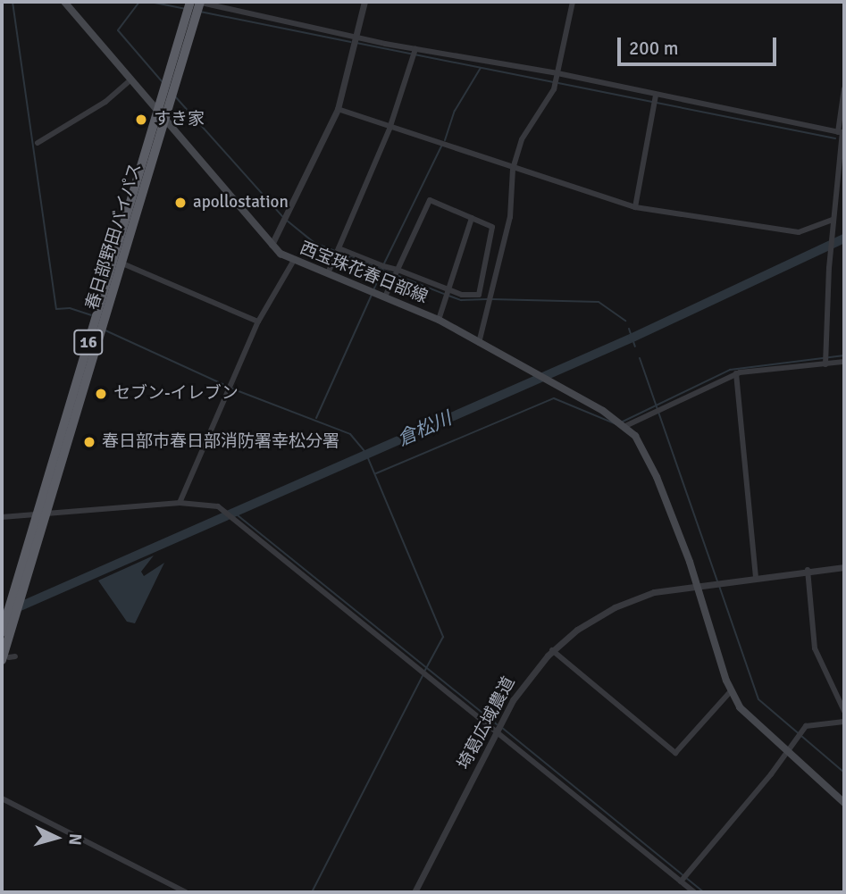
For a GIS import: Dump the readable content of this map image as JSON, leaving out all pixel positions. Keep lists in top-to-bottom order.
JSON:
{
  "streets": {
    "highway": ["春日部野田バイパス", "16"],
    "main road": ["西宝珠花春日部線"],
    "street": ["埼葛広域農道"]
  },
  "crossings": [
    ["春日部野田バイパス", "西宝珠花春日部線"]
  ],
  "water": ["倉松川"],
  "places": [
    "すき家",
    "apollostation",
    "セブン-イレブン",
    "春日部市春日部消防署幸松分署"
  ],
  "scale_bar": "200 m",
  "north": "right"
}
